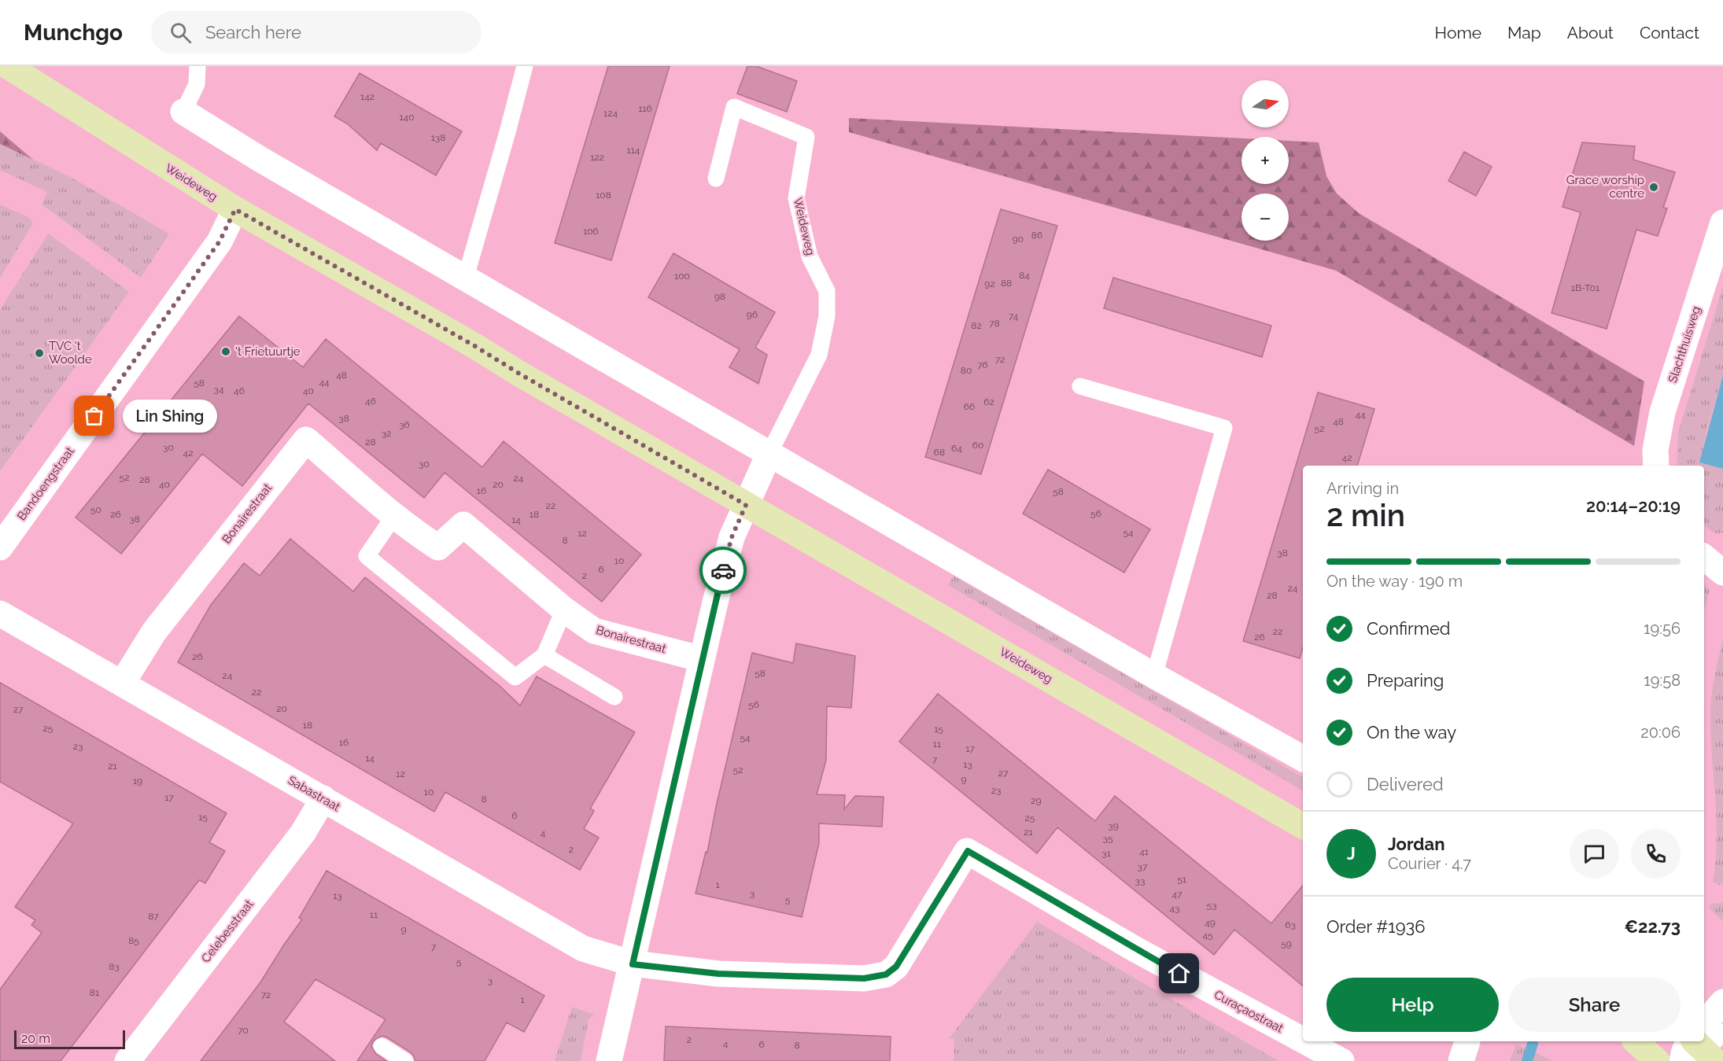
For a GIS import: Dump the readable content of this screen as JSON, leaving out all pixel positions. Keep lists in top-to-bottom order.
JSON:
{
  "streets": {
    "main road": ["Weideweg"],
    "street": [
      "Slachthuisweg",
      "Bandoengstraat",
      "Bonairestraat",
      "Sabastraat",
      "Celebesstraat",
      "Curaçaostraat"
    ]
  },
  "crossings": [
    ["Weideweg", "Bandoengstraat"],
    ["Bonairestraat", "Sabastraat"],
    ["Sabastraat", "Celebesstraat"],
    ["Sabastraat", "Curaçaostraat"]
  ],
  "places": [
    "Grace worship centre",
    "'t Frietuurtje",
    "TVC 't Woolde",
    "Lin Shing"
  ],
  "house_numbers": [
    "142",
    "116",
    "124",
    "140",
    "138",
    "114",
    "122",
    "108",
    "106",
    "86",
    "90",
    "84",
    "100",
    "88",
    "92",
    "1B-T01",
    "98",
    "96",
    "74",
    "78",
    "82",
    "72",
    "76",
    "80",
    "48",
    "44",
    "58",
    "34",
    "46",
    "40",
    "46",
    "62",
    "66",
    "44",
    "38",
    "48",
    "36",
    "52",
    "32",
    "28",
    "60",
    "30",
    "64",
    "68",
    "42",
    "42",
    "30",
    "52",
    "24",
    "28",
    "40",
    "20",
    "16",
    "58",
    "22",
    "50",
    "56",
    "26",
    "18",
    "38",
    "14",
    "54",
    "12",
    "8",
    "38",
    "10",
    "6",
    "2",
    "24",
    "28",
    "22",
    "26",
    "26",
    "58",
    "24",
    "22",
    "56",
    "20",
    "27",
    "18",
    "25",
    "15",
    "54",
    "16",
    "11",
    "23",
    "17",
    "14",
    "7",
    "13",
    "21",
    "52",
    "27",
    "12",
    "9",
    "19",
    "23",
    "10",
    "17",
    "8",
    "29",
    "6",
    "15",
    "25",
    "39",
    "21",
    "4",
    "35",
    "2",
    "41",
    "31",
    "37",
    "51",
    "33",
    "1",
    "3",
    "47",
    "13",
    "5",
    "53",
    "43",
    "11",
    "87",
    "49",
    "63",
    "9",
    "45",
    "85",
    "59",
    "7",
    "5",
    "83",
    "3",
    "81",
    "72",
    "1",
    "70",
    "2",
    "4",
    "6",
    "8"
  ],
  "scale_bar": "20 m",
  "north": "right",
  "page": {
    "header": "Munchgo",
    "search": "Search here",
    "nav": [
      "Home",
      "Map",
      "About",
      "Contact"
    ],
    "map_buttons": ["+", "−"],
    "bubble": "Lin Shing",
    "heading": ["2 min", "Arriving in", "20:14–20:19"],
    "panel": [
      "Jordan",
      "Courier · 4.7",
      "Order #1936",
      "€22.73"
    ],
    "bar": "On the way · 190 m",
    "list": [
      ["Confirmed", "19:56"],
      ["Preparing", "19:58"],
      ["On the way", "20:06"],
      "Delivered"
    ],
    "round": "J",
    "buttons": ["Help", "Share"],
    "scale": "20 m"
  }
}
